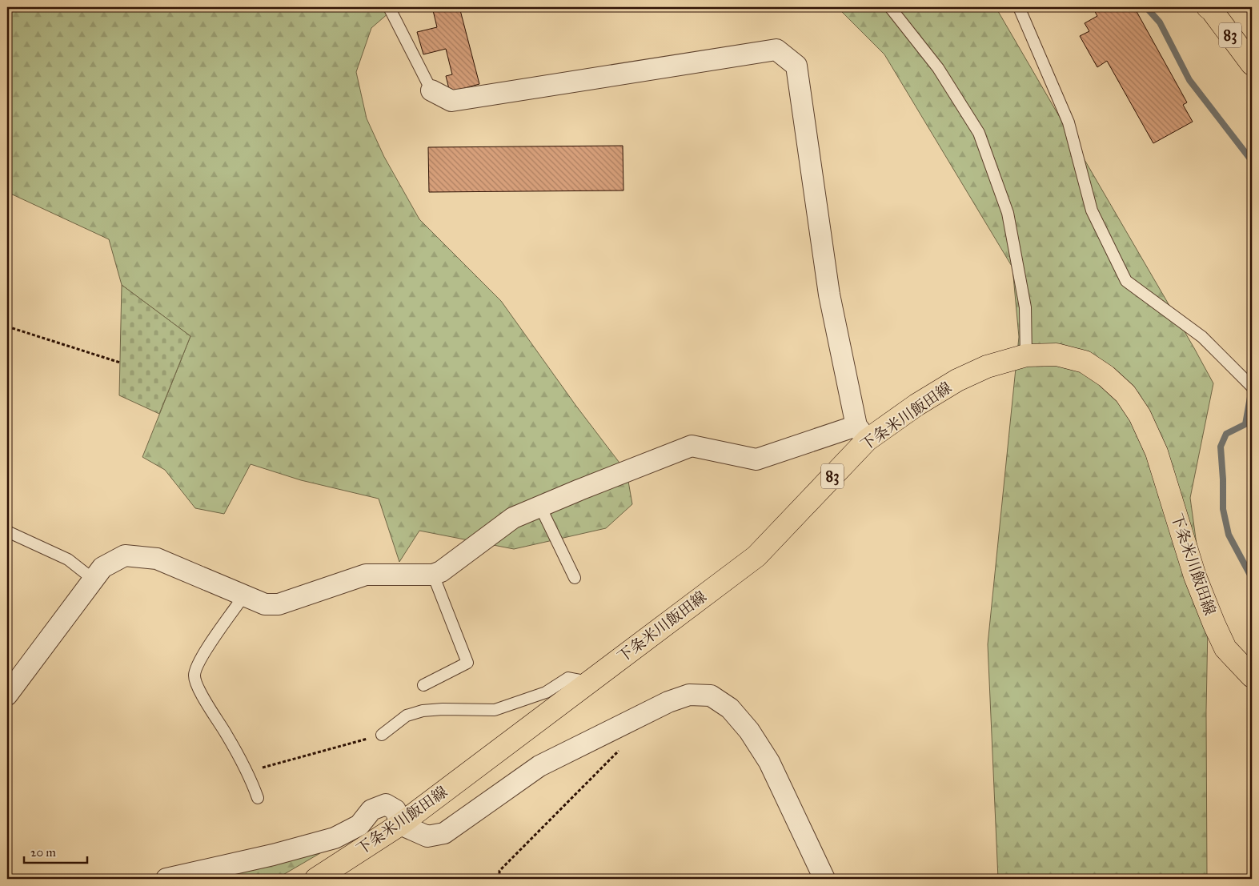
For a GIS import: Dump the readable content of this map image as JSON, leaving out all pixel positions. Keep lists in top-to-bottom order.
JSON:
{
  "streets": {
    "main road": ["83", "下条米川飯田線"]
  },
  "scale_bar": "20 m"
}
